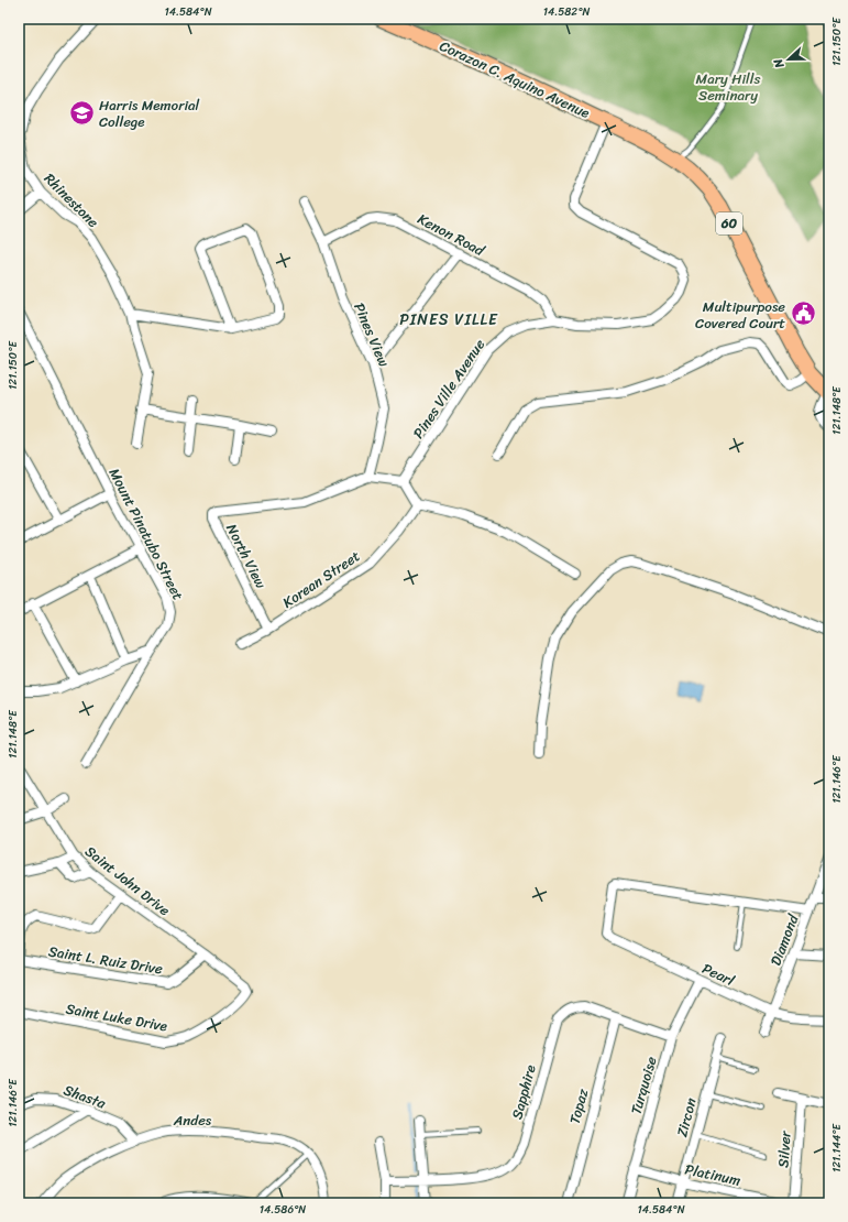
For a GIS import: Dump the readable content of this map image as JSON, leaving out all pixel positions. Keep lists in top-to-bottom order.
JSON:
{
  "streets": {
    "main road": ["Corazon C. Aquino Avenue", "60"],
    "street": [
      "Rhinestone",
      "Kenon Road",
      "Pines View",
      "Pines Ville Avenue",
      "Mount Pinatubo Street",
      "North View",
      "Korean Street",
      "Saint John Drive",
      "Diamond",
      "Saint L. Ruiz Drive",
      "Pearl",
      "Saint Luke Drive",
      "Turquoise",
      "Sapphire",
      "Shasta",
      "Topaz",
      "Zircon",
      "Andes",
      "Silver",
      "Platinum"
    ]
  },
  "crossings": [
    ["Corazon C. Aquino Avenue", "Pines Ville Avenue"],
    ["Kenon Road", "Pines View"],
    ["Kenon Road", "Pines Ville Avenue"],
    ["Pines View", "North View"],
    ["North View", "Korean Street"],
    ["Saint John Drive", "Saint L. Ruiz Drive"],
    ["Saint John Drive", "Saint Luke Drive"],
    ["Diamond", "Pearl"],
    ["Pearl", "Turquoise"],
    ["Turquoise", "Sapphire"],
    ["Turquoise", "Platinum"],
    ["Sapphire", "Topaz"],
    ["Shasta", "Andes"],
    ["Zircon", "Platinum"]
  ],
  "districts": ["PINES VILLE"],
  "parks": ["Mary Hills Seminary"],
  "places": {
    "school or university": ["Harris Memorial College"],
    "public building": ["Multipurpose Covered Court"]
  },
  "north": "left",
  "coordinates": [
    "14.584°N",
    "14.582°N",
    "121.150°E",
    "121.148°E",
    "121.146°E",
    "121.144°E",
    "14.586°N"
  ]
}
